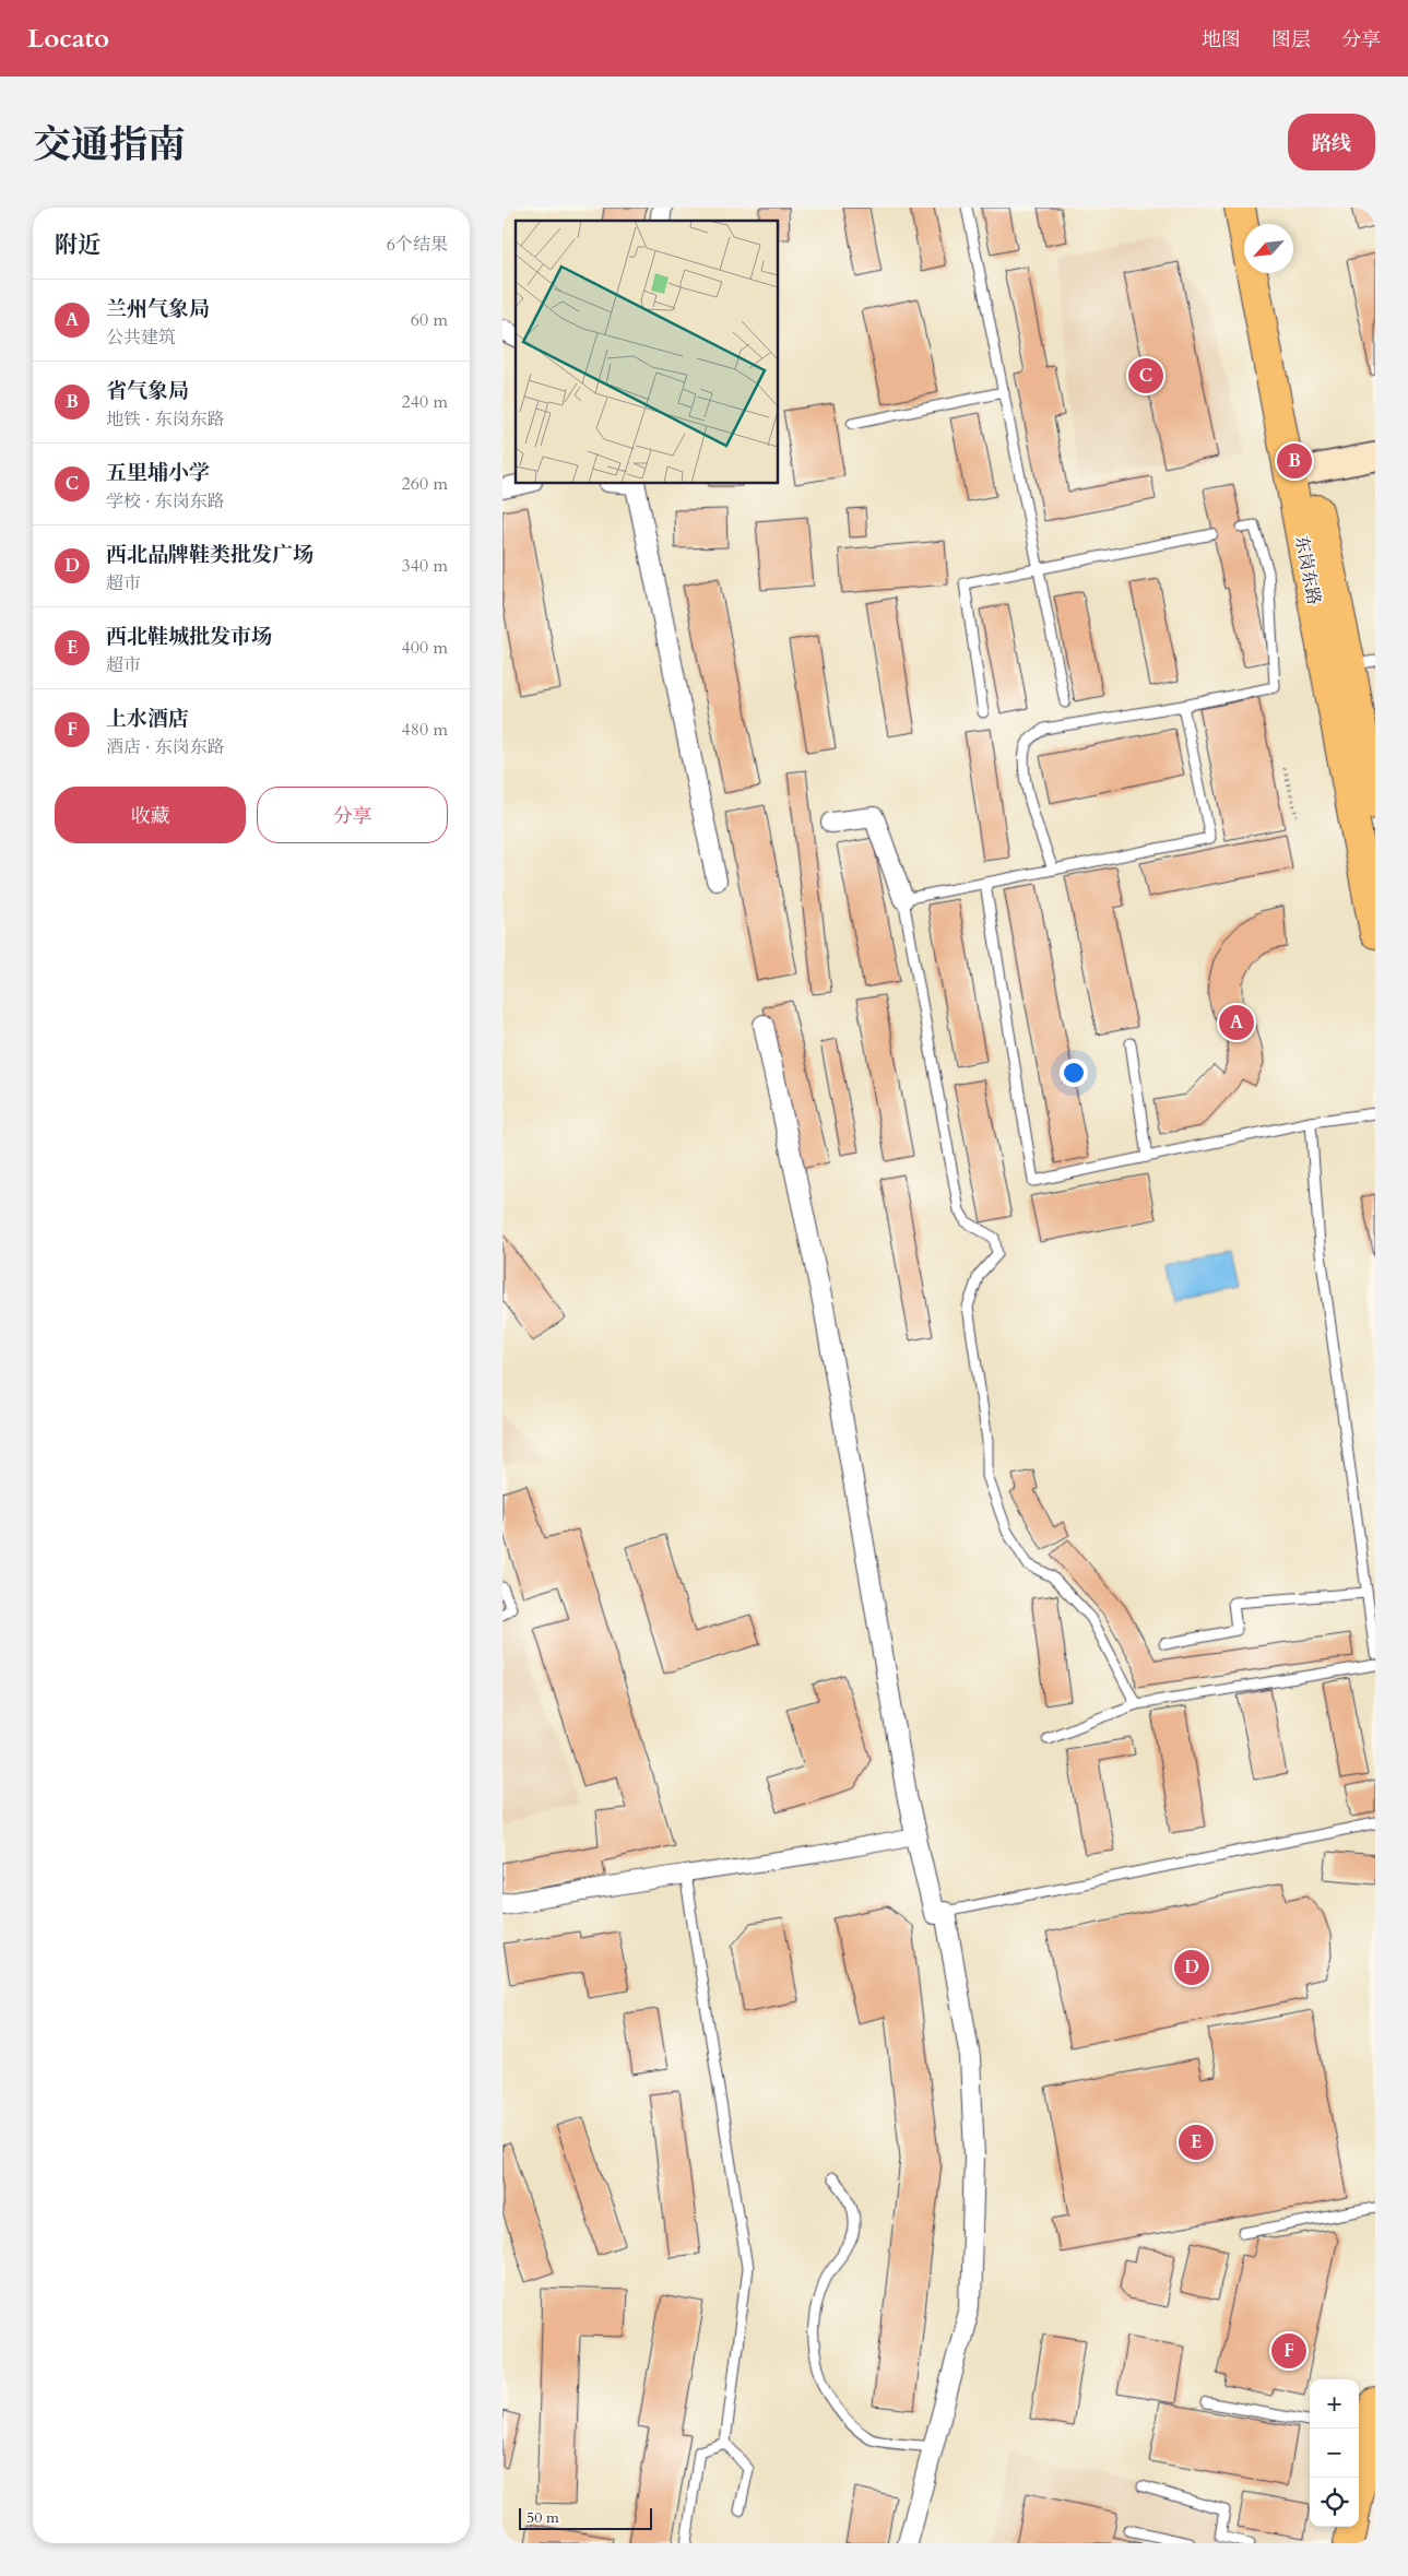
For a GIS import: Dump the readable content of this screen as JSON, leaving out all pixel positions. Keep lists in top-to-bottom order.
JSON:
{
  "streets": {
    "main road": ["东岗东路"]
  },
  "scale_bar": "50 m",
  "north": "bottom left",
  "page": {
    "header": "Locato",
    "nav": ["地图", "图层", "分享"],
    "title": "交通指南",
    "buttons": [
      "路线",
      ["收藏", "分享"]
    ],
    "heading": ["附近", "6个结果"],
    "list": [
      {
        "mark": "A",
        "name": "兰州气象局",
        "note": "公共建筑",
        "value": "60 m"
      },
      {
        "mark": "B",
        "name": "省气象局",
        "note": "地铁 · 东岗东路",
        "value": "240 m"
      },
      {
        "mark": "C",
        "name": "五里埔小学",
        "note": "学校 · 东岗东路",
        "value": "260 m"
      },
      {
        "mark": "D",
        "name": "西北品牌鞋类批发广场",
        "note": "超市",
        "value": "340 m"
      },
      {
        "mark": "E",
        "name": "西北鞋城批发市场",
        "note": "超市",
        "value": "400 m"
      },
      {
        "mark": "F",
        "name": "上水酒店",
        "note": "酒店 · 东岗东路",
        "value": "480 m"
      }
    ],
    "pins": [
      "C",
      "B",
      "A",
      "D",
      "E",
      "F"
    ],
    "map_buttons": ["+", "−"],
    "scale": "50 m"
  }
}
